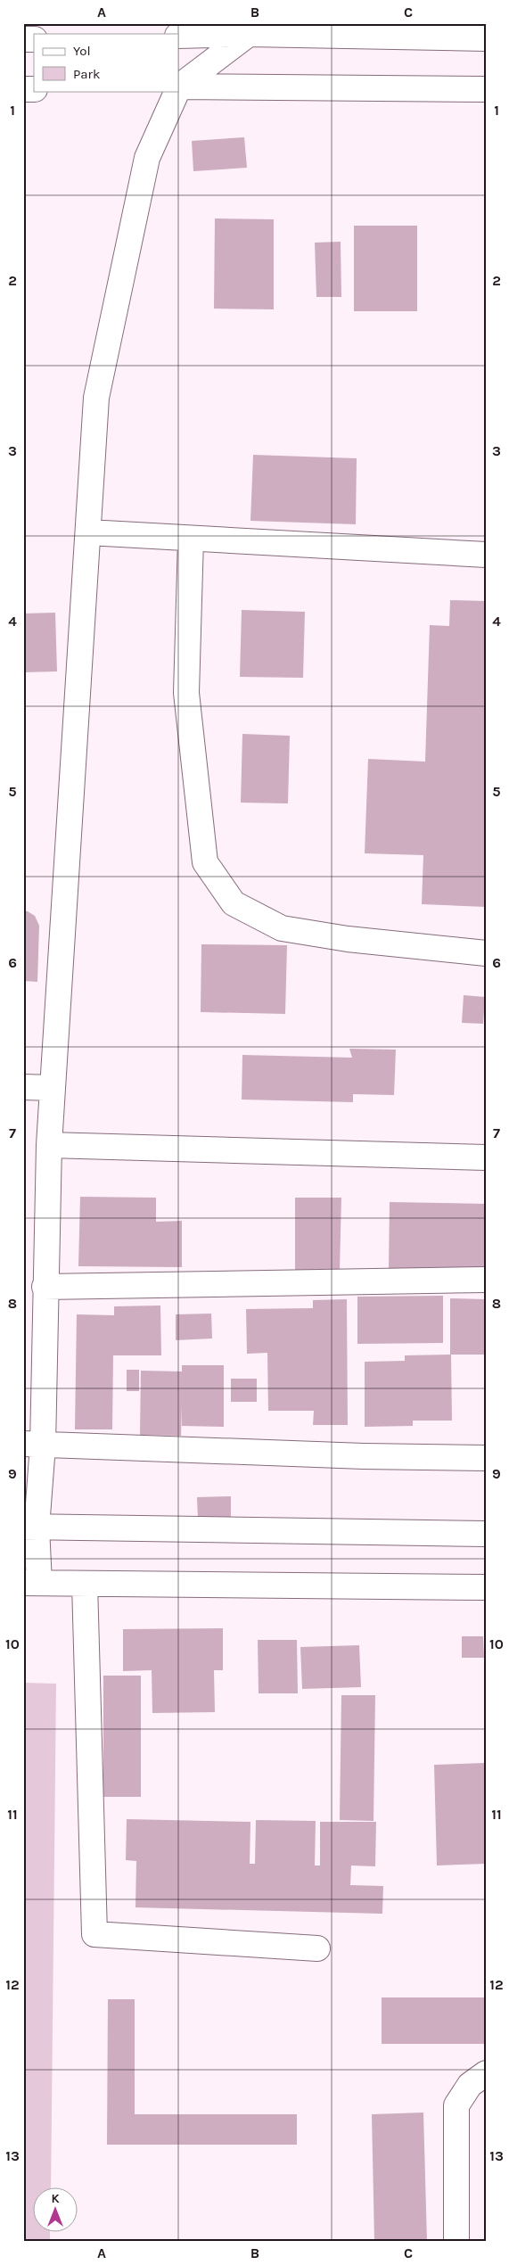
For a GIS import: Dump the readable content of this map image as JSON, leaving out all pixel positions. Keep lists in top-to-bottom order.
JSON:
{
  "legend": ["Yol", "Park"],
  "north": "top",
  "grid": {
    "columns": ["A", "B", "C"],
    "rows": [
      "1",
      "2",
      "3",
      "4",
      "5",
      "6",
      "7",
      "8",
      "9",
      "10",
      "11",
      "12",
      "13"
    ]
  }
}
